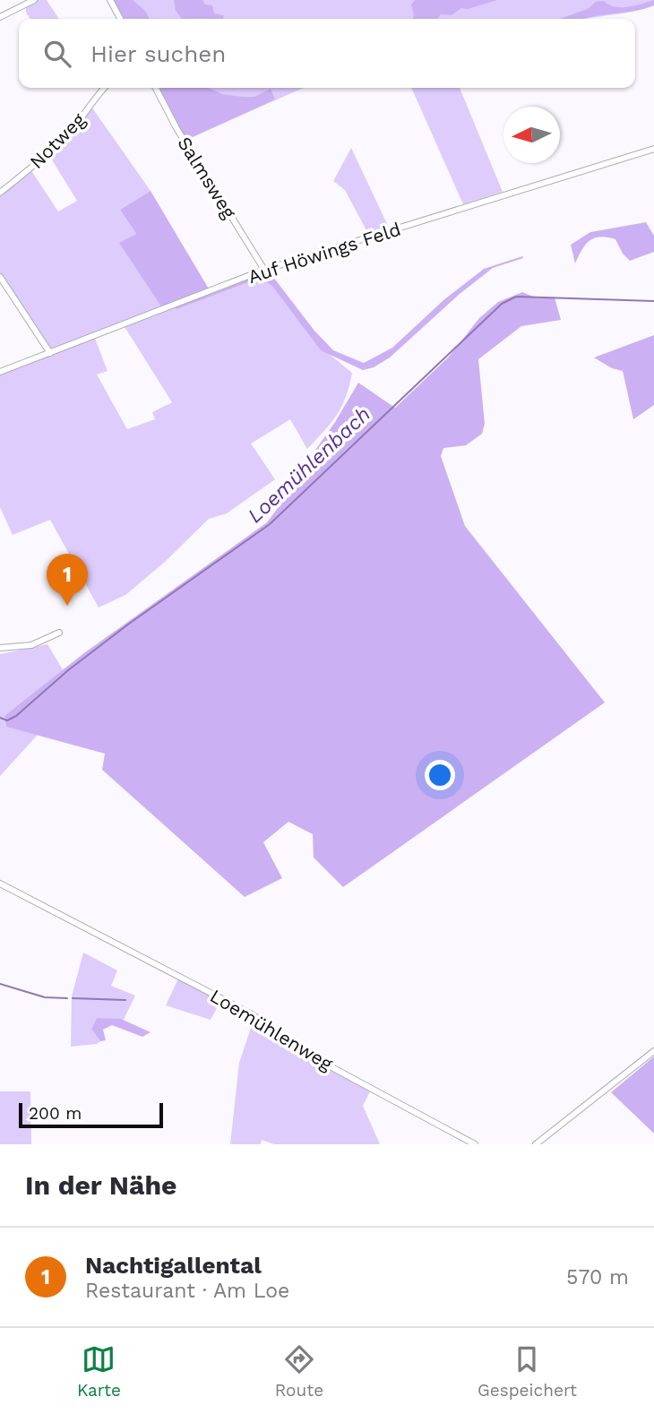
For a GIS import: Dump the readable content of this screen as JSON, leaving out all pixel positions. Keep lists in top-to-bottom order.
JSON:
{
  "streets": {
    "street": [
      "Notweg",
      "Salmsweg",
      "Auf Höwings Feld",
      "Loemühlenweg"
    ]
  },
  "crossings": [
    ["Salmsweg", "Auf Höwings Feld"]
  ],
  "water": ["Loemühlenbach"],
  "scale_bar": "200 m",
  "north": "left",
  "page": {
    "search": "Hier suchen",
    "pins": "1",
    "scale": "200 m",
    "heading": "In der Nähe",
    "list": [
      {
        "mark": "1",
        "name": "Nachtigallental",
        "note": "Restaurant · Am Loe",
        "value": "570 m"
      }
    ],
    "nav": ["Karte", "Route", "Gespeichert"]
  }
}
